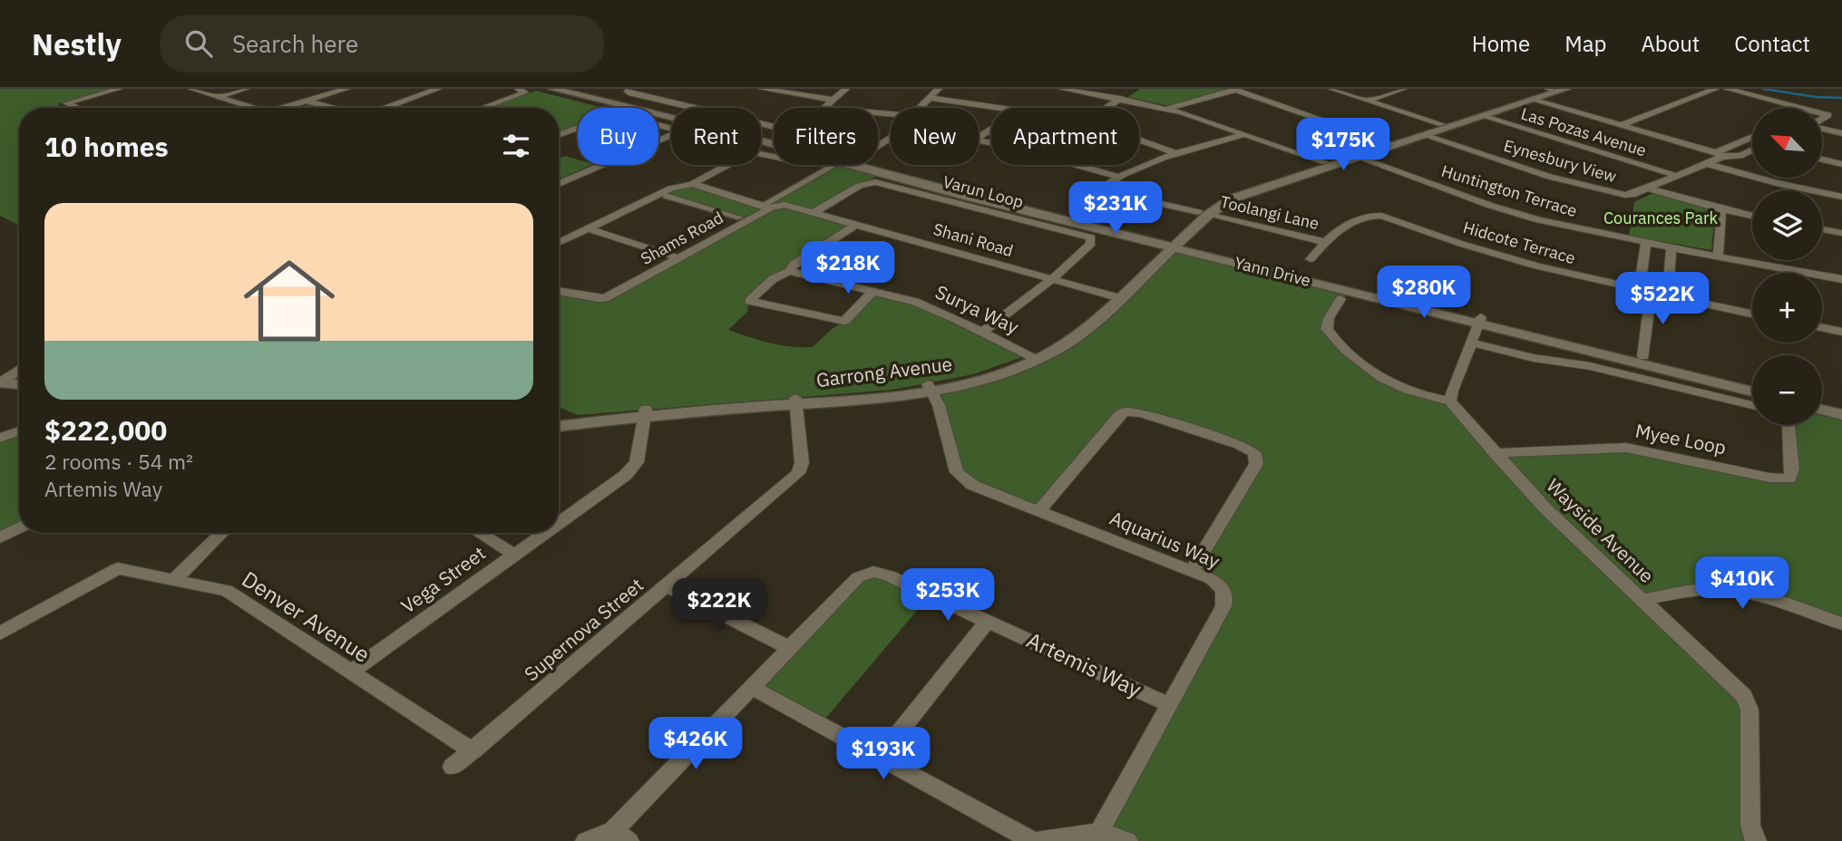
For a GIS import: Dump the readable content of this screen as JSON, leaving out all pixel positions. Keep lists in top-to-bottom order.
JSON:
{
  "streets": {
    "street": [
      "Las Pozas Avenue",
      "Eynesbury View",
      "Huntington Terrace",
      "Varun Loop",
      "Toolangi Lane",
      "Shams Road",
      "Shani Road",
      "Hidcote Terrace",
      "Yann Drive",
      "Surya Way",
      "Garrong Avenue",
      "Myee Loop",
      "Wayside Avenue",
      "Aquarius Way",
      "Vega Street",
      "Denver Avenue",
      "Supernova Street",
      "Artemis Way"
    ]
  },
  "crossings": [
    ["Las Pozas Avenue", "Eynesbury View"],
    ["Varun Loop", "Shani Road"],
    ["Toolangi Lane", "Hidcote Terrace"],
    ["Toolangi Lane", "Garrong Avenue"],
    ["Shams Road", "Shani Road"],
    ["Shani Road", "Garrong Avenue"],
    ["Yann Drive", "Garrong Avenue"],
    ["Surya Way", "Garrong Avenue"],
    ["Garrong Avenue", "Aquarius Way"],
    ["Garrong Avenue", "Vega Street"],
    ["Garrong Avenue", "Supernova Street"],
    ["Myee Loop", "Wayside Avenue"],
    ["Aquarius Way", "Artemis Way"],
    ["Vega Street", "Denver Avenue"],
    ["Denver Avenue", "Supernova Street"]
  ],
  "parks": ["Courances Park"],
  "north": "top left",
  "page": {
    "header": "Nestly",
    "search": "Search here",
    "nav": [
      "Home",
      "Map",
      "About",
      "Contact"
    ],
    "map_buttons": ["+", "−"],
    "chip": [
      "Buy",
      "Rent",
      "Filters",
      "New",
      "Apartment"
    ],
    "heading": "10 homes",
    "price": [
      "$175K",
      "$231K",
      "$218K",
      "$280K",
      "$522K",
      "$410K",
      "$253K",
      "$222K",
      "$426K",
      "$193K"
    ],
    "list": [
      {
        "name": "$222,000",
        "note": "2 rooms · 54 m² · Artemis Way"
      }
    ]
  }
}
